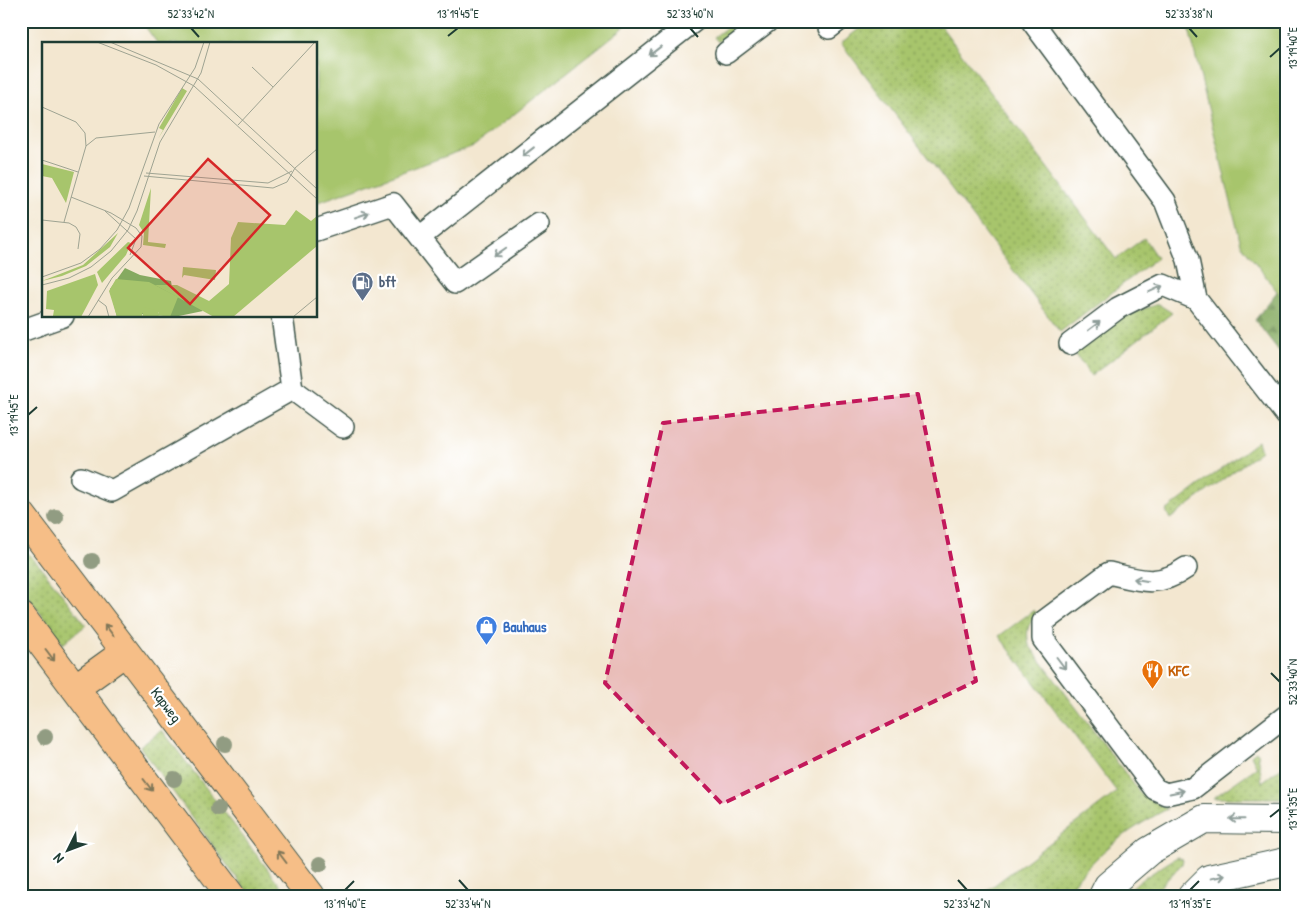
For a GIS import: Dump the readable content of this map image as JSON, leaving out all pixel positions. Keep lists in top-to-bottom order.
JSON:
{
  "streets": {
    "main road": ["Kapweg"]
  },
  "places": {
    "fuel station": ["bft"],
    "shop": ["Bauhaus"],
    "restaurant": ["KFC"]
  },
  "north": "bottom left",
  "coordinates": [
    "52°33'42\"N",
    "13°19'45\"E",
    "52°33'40\"N",
    "52°33'38\"N",
    "13°19'40\"E",
    "13°19'35\"E",
    "52°33'44\"N"
  ]
}
